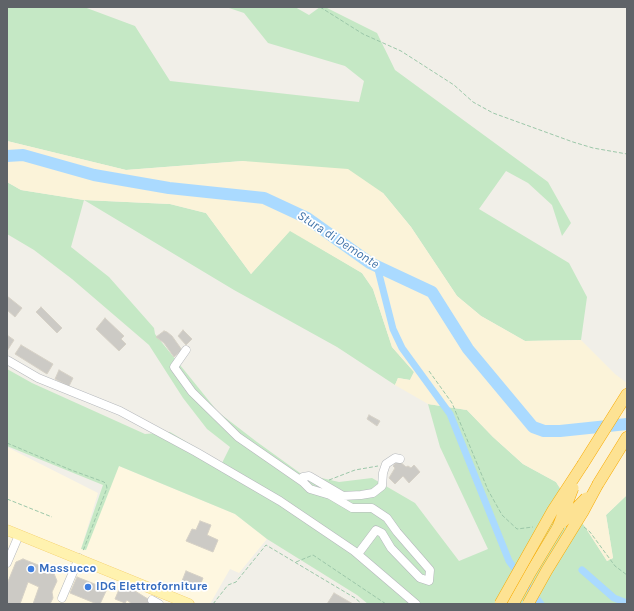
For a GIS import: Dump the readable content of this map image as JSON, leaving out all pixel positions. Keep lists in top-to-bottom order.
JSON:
{
  "water": ["Stura di Demonte"],
  "places": ["Massucco", "IDG Elettroforniture"]
}
